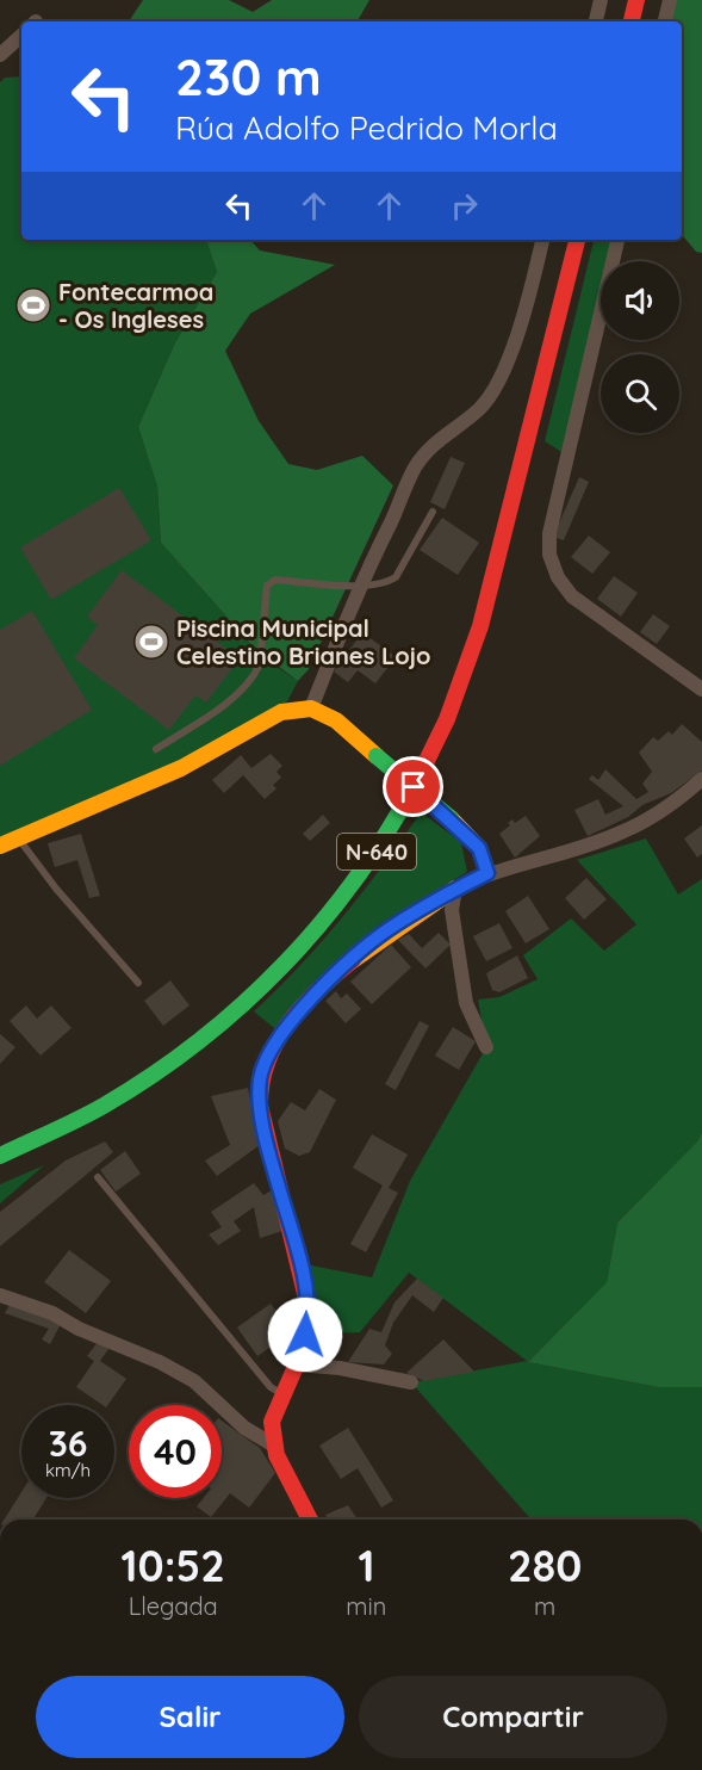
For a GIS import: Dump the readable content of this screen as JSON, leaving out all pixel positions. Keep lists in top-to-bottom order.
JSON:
{
  "streets": {
    "main road": ["N-640"]
  },
  "places": {
    "sports": ["Fontecarmoa - Os Ingleses", "Piscina Municipal Celestino Brianes Lojo"]
  },
  "page": {
    "turn": ["230 m", "Rúa Adolfo Pedrido Morla"],
    "speed": "36 km/h",
    "limit": "40",
    "eta": [
      "10:52",
      "Llegada",
      "1",
      "min",
      "280",
      "m"
    ],
    "buttons": ["Salir", "Compartir"]
  }
}
